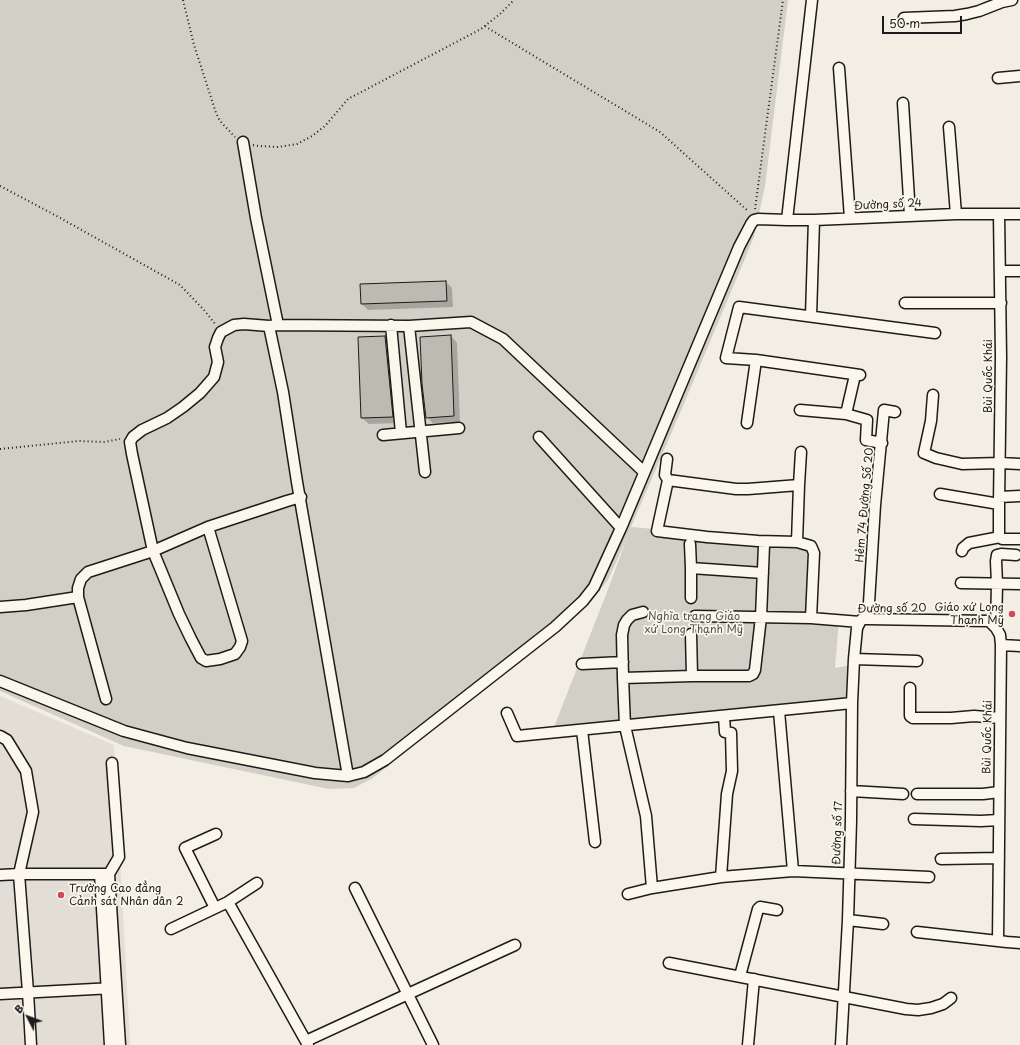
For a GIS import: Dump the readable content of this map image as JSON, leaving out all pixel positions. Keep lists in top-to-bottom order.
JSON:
{
  "streets": {
    "street": [
      "Đường số 24",
      "Bùi Quốc Khái",
      "Hẻm 74 Đường Số 20",
      "Đường số 20",
      "Đường số 17"
    ]
  },
  "crossings": [
    ["Đường số 24", "Bùi Quốc Khái"],
    ["Bùi Quốc Khái", "Đường số 20"],
    ["Hẻm 74 Đường Số 20", "Đường số 20"],
    ["Hẻm 74 Đường Số 20", "Đường số 17"],
    ["Đường số 20", "Đường số 17"]
  ],
  "parks": ["Nghĩa trang Giáo xứ Long Thạnh Mỹ"],
  "places": ["Giáo xứ Long Thạnh Mỹ", "Trường Cao đẳng Cảnh sát Nhân dân 2"],
  "scale_bar": "50 m",
  "north": "top left"
}
